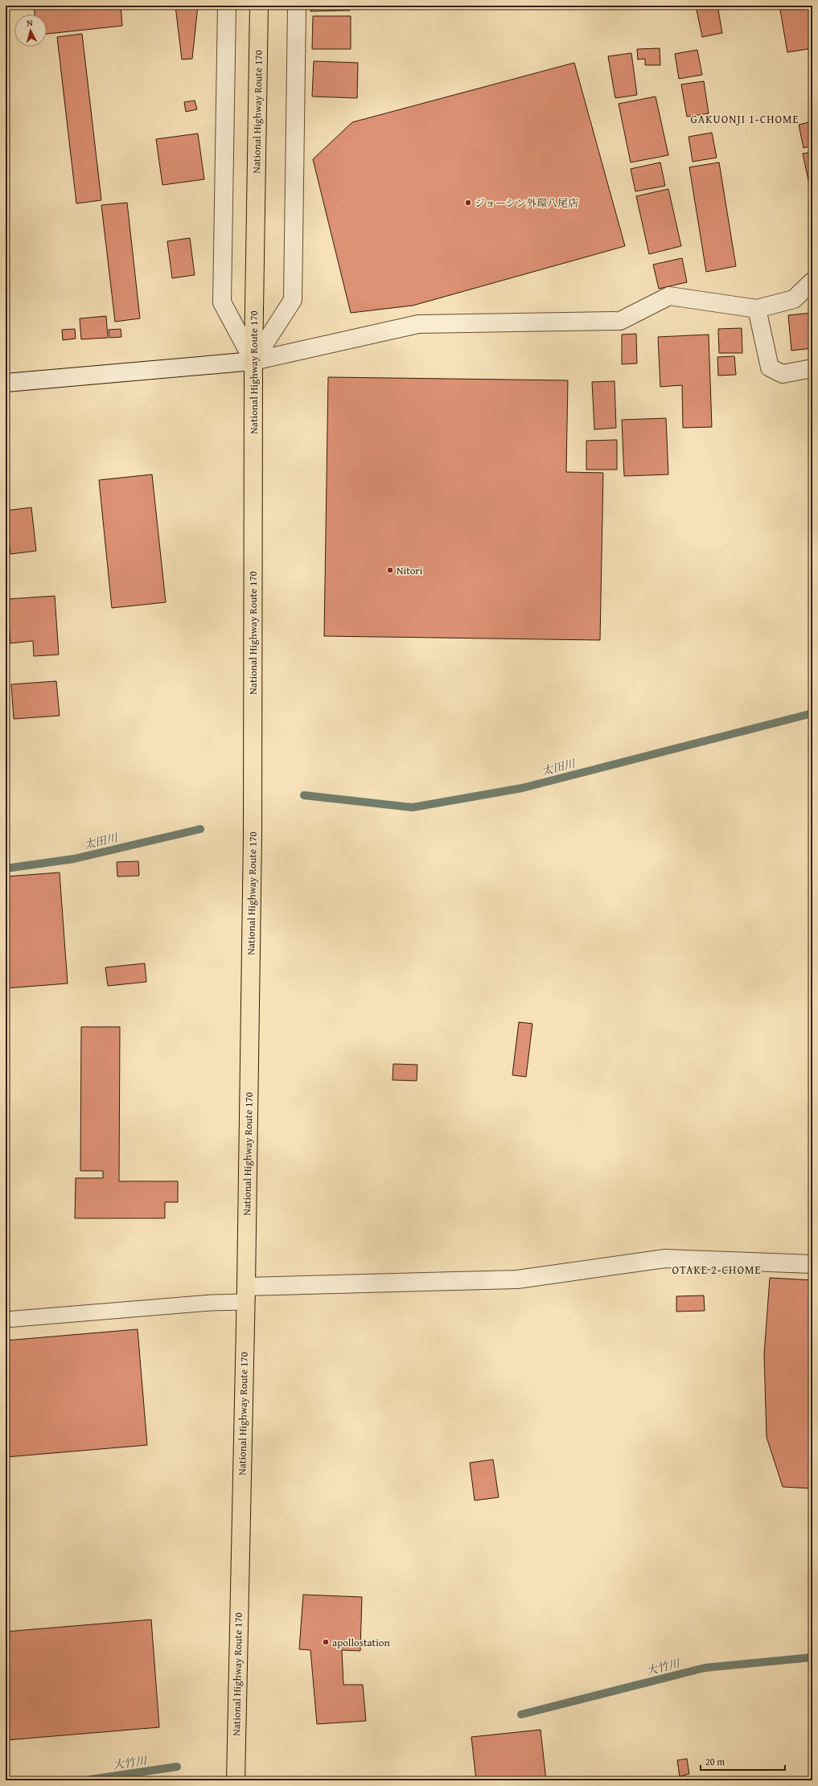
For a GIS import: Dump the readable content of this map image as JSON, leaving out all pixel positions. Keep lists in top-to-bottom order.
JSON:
{
  "streets": {
    "highway": ["National Highway Route 170"]
  },
  "districts": ["GAKUONJI 1-CHOME", "OTAKE 2-CHOME"],
  "water": ["太田川", "大竹川"],
  "places": ["ジョーシン外環八尾店", "Nitori", "apollostation"],
  "scale_bar": "20 m",
  "north": "top"
}
